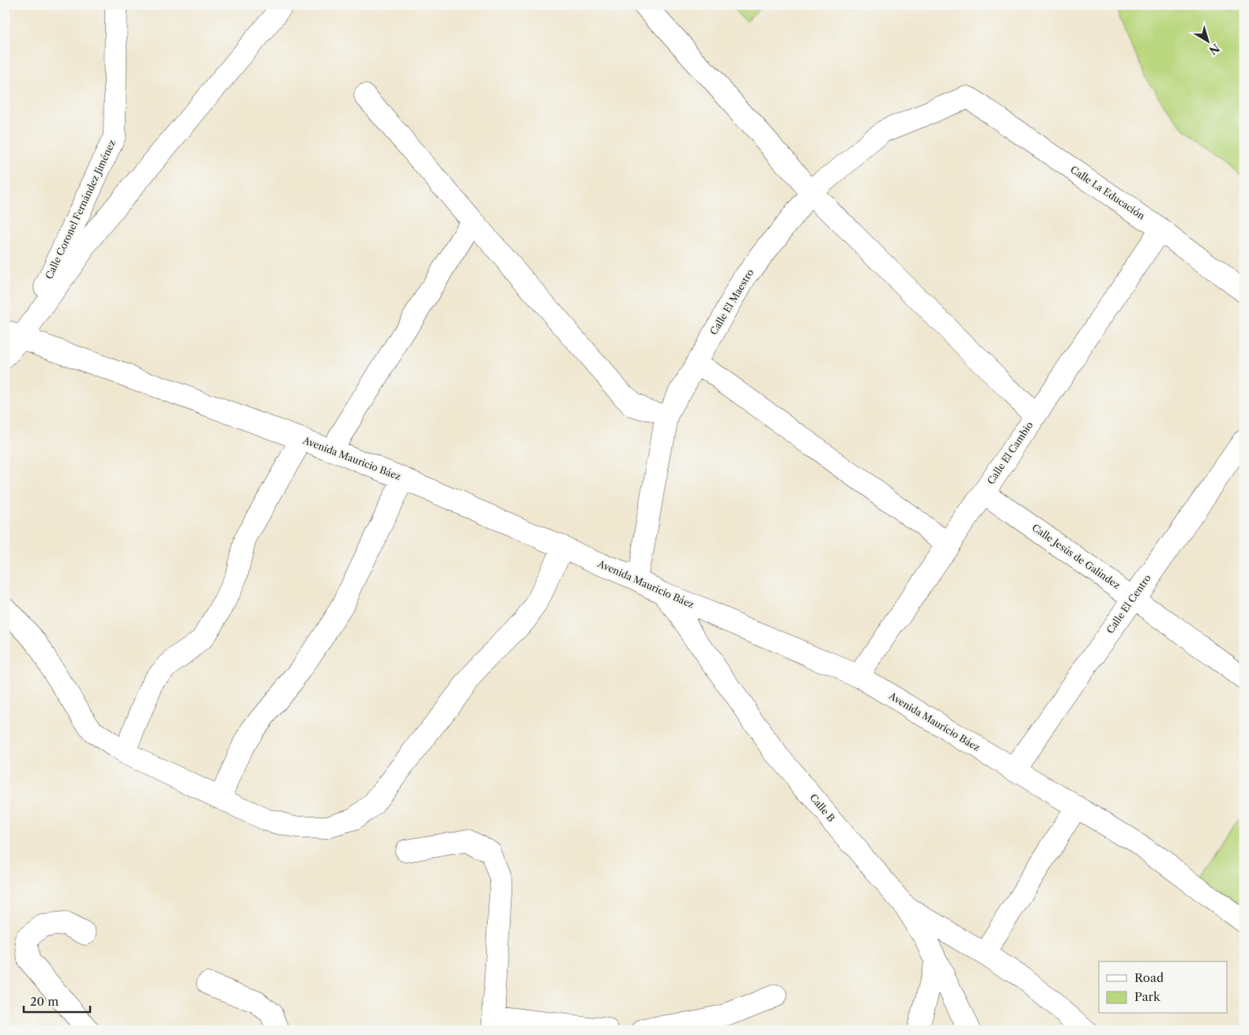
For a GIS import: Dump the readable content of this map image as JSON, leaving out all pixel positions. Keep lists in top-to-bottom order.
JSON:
{
  "streets": {
    "street": [
      "Calle La Educación",
      "Calle Coronel Fernández Jiménez",
      "Calle El Maestro",
      "Calle El Cambio",
      "Avenida Mauricio Báez",
      "Calle Jesús de Galíndez",
      "Calle El Centro",
      "Calle B"
    ]
  },
  "crossings": [
    ["Calle La Educación", "Calle El Maestro"],
    ["Calle La Educación", "Calle El Cambio"],
    ["Calle Coronel Fernández Jiménez", "Avenida Mauricio Báez"],
    ["Calle El Maestro", "Avenida Mauricio Báez"],
    ["Calle El Cambio", "Avenida Mauricio Báez"],
    ["Calle El Cambio", "Calle Jesús de Galíndez"],
    ["Avenida Mauricio Báez", "Calle El Centro"],
    ["Avenida Mauricio Báez", "Calle B"],
    ["Calle Jesús de Galíndez", "Calle El Centro"]
  ],
  "legend": ["Road", "Park"],
  "scale_bar": "20 m",
  "north": "bottom right"
}
